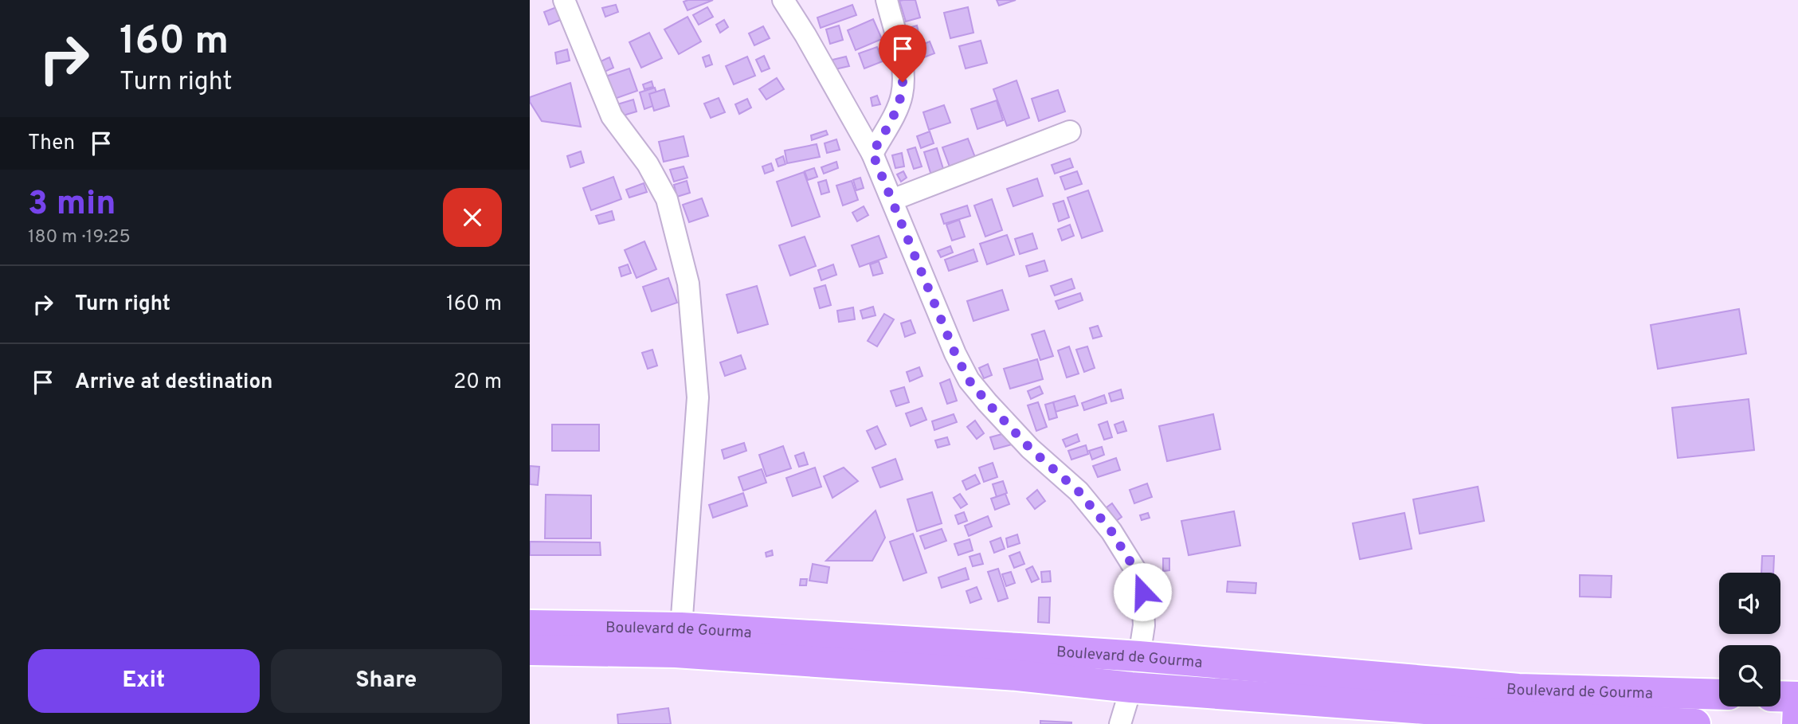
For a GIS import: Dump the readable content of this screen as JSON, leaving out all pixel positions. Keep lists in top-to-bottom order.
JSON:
{
  "streets": {
    "highway": ["Boulevard de Gourma"]
  },
  "page": {
    "turn": ["160 m", "Turn right"],
    "then": "Then",
    "heading": ["3 min", "180 m · 19:25"],
    "list": [
      {
        "name": "Turn right",
        "value": "160 m"
      },
      {
        "name": "Arrive at destination",
        "value": "20 m"
      }
    ],
    "buttons": ["Exit", "Share"]
  }
}
